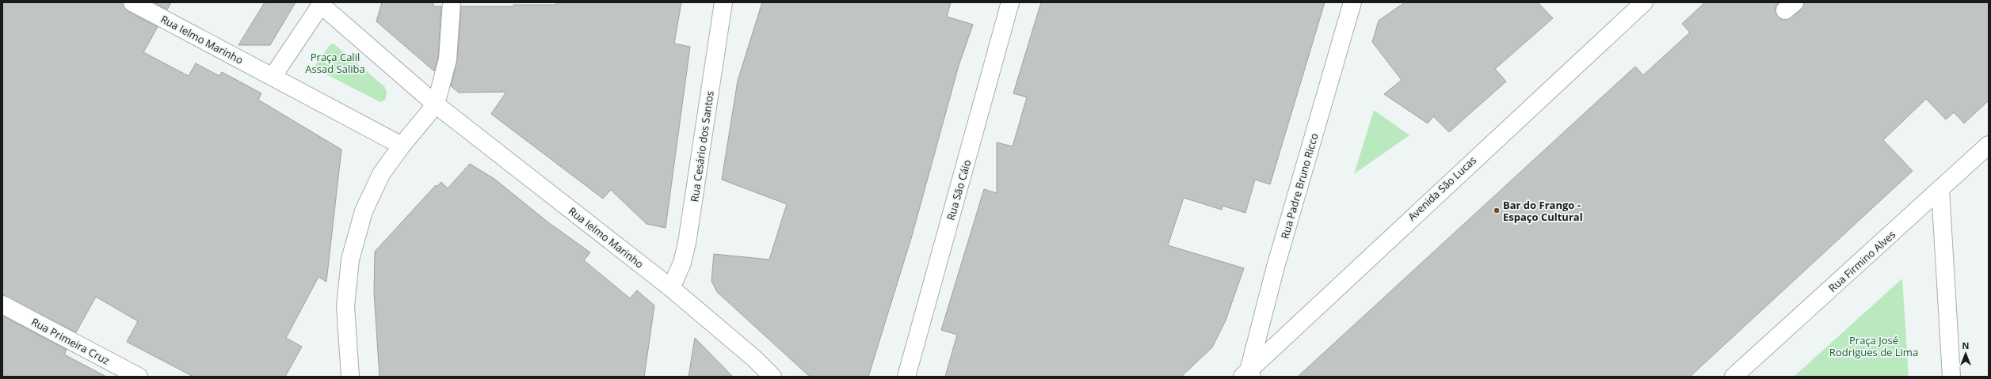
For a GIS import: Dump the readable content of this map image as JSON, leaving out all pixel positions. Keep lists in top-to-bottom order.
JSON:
{
  "streets": {
    "street": [
      "Rua Ielmo Marinho",
      "Rua Cesário dos Santos",
      "Rua Padre Bruno Ricco",
      "Avenida São Lucas",
      "Rua São Cáio",
      "Rua Firmino Alves",
      "Rua Primeira Cruz"
    ]
  },
  "crossings": [
    ["Rua Ielmo Marinho", "Rua Cesário dos Santos"],
    ["Rua Padre Bruno Ricco", "Avenida São Lucas"]
  ],
  "parks": ["Praça Calil Assad Saliba", "Praça José Rodrigues de Lima"],
  "places": ["Bar do Frango - Espaço Cultural"],
  "north": "top"
}
